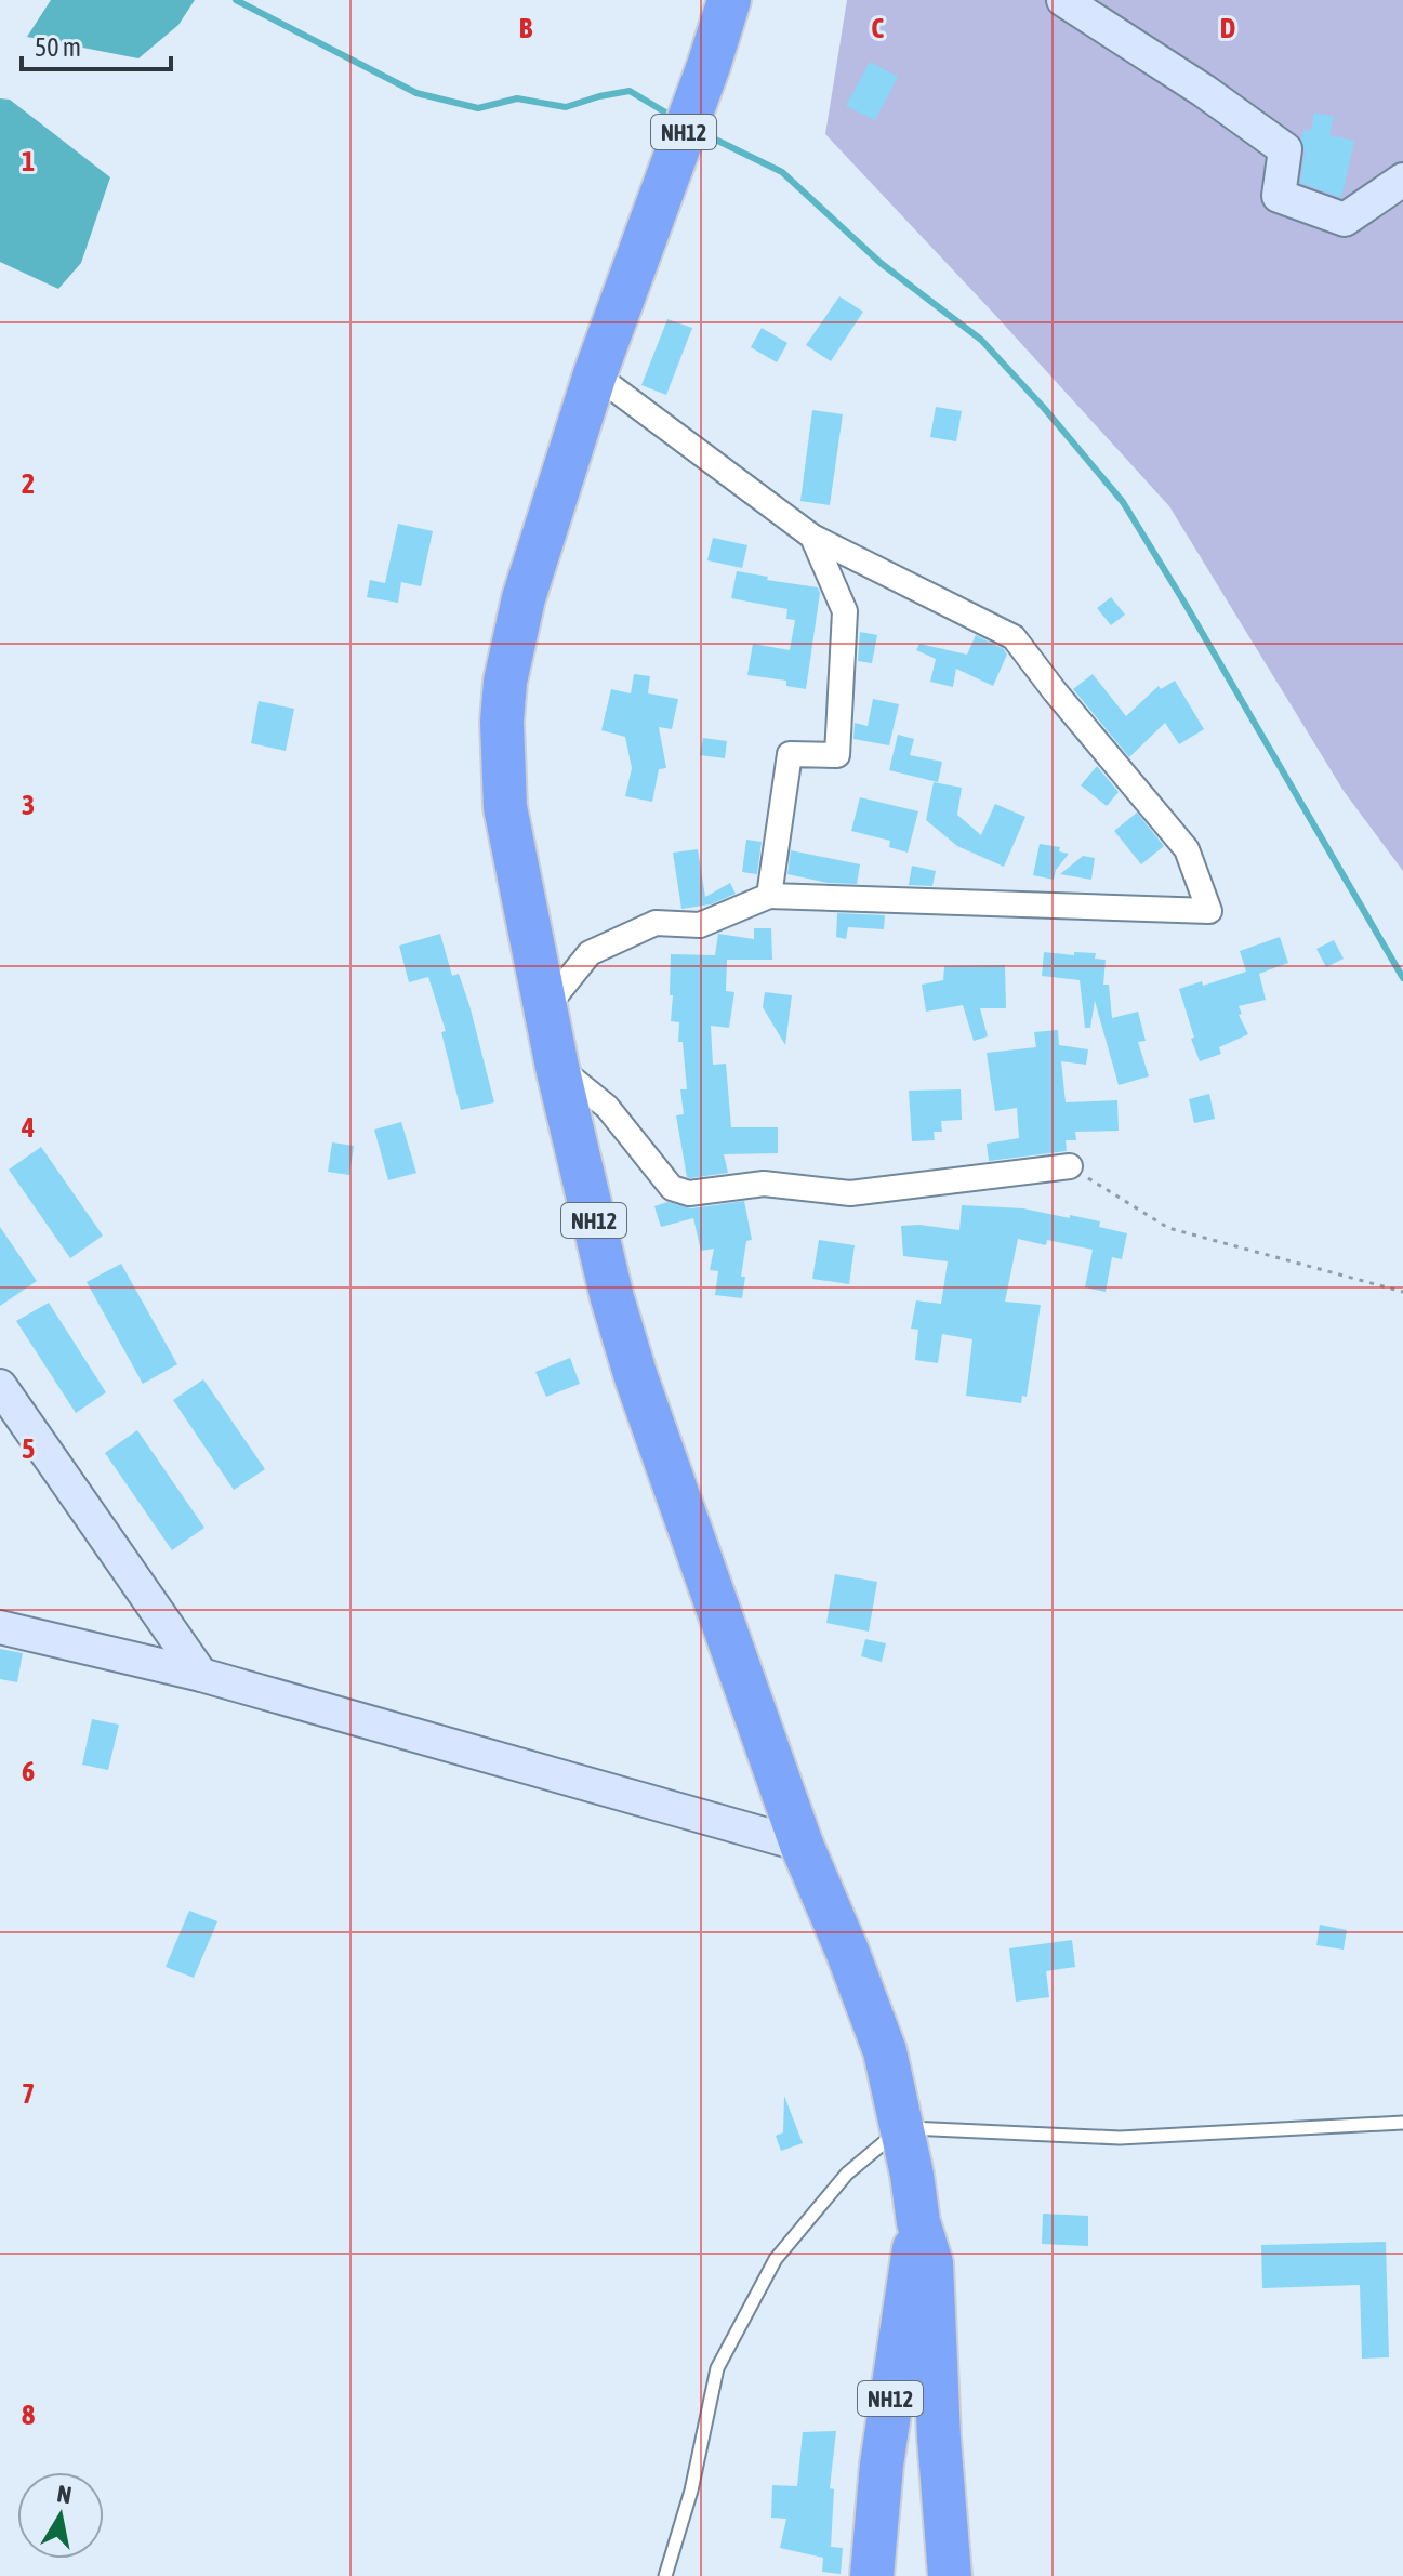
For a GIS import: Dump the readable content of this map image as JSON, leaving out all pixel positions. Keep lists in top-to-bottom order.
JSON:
{
  "streets": {
    "highway": ["NH12"]
  },
  "scale_bar": "50 m",
  "north": "top",
  "grid": {
    "columns": ["B", "C", "D"],
    "rows": [
      "1",
      "2",
      "3",
      "4",
      "5",
      "6",
      "7",
      "8"
    ]
  }
}
